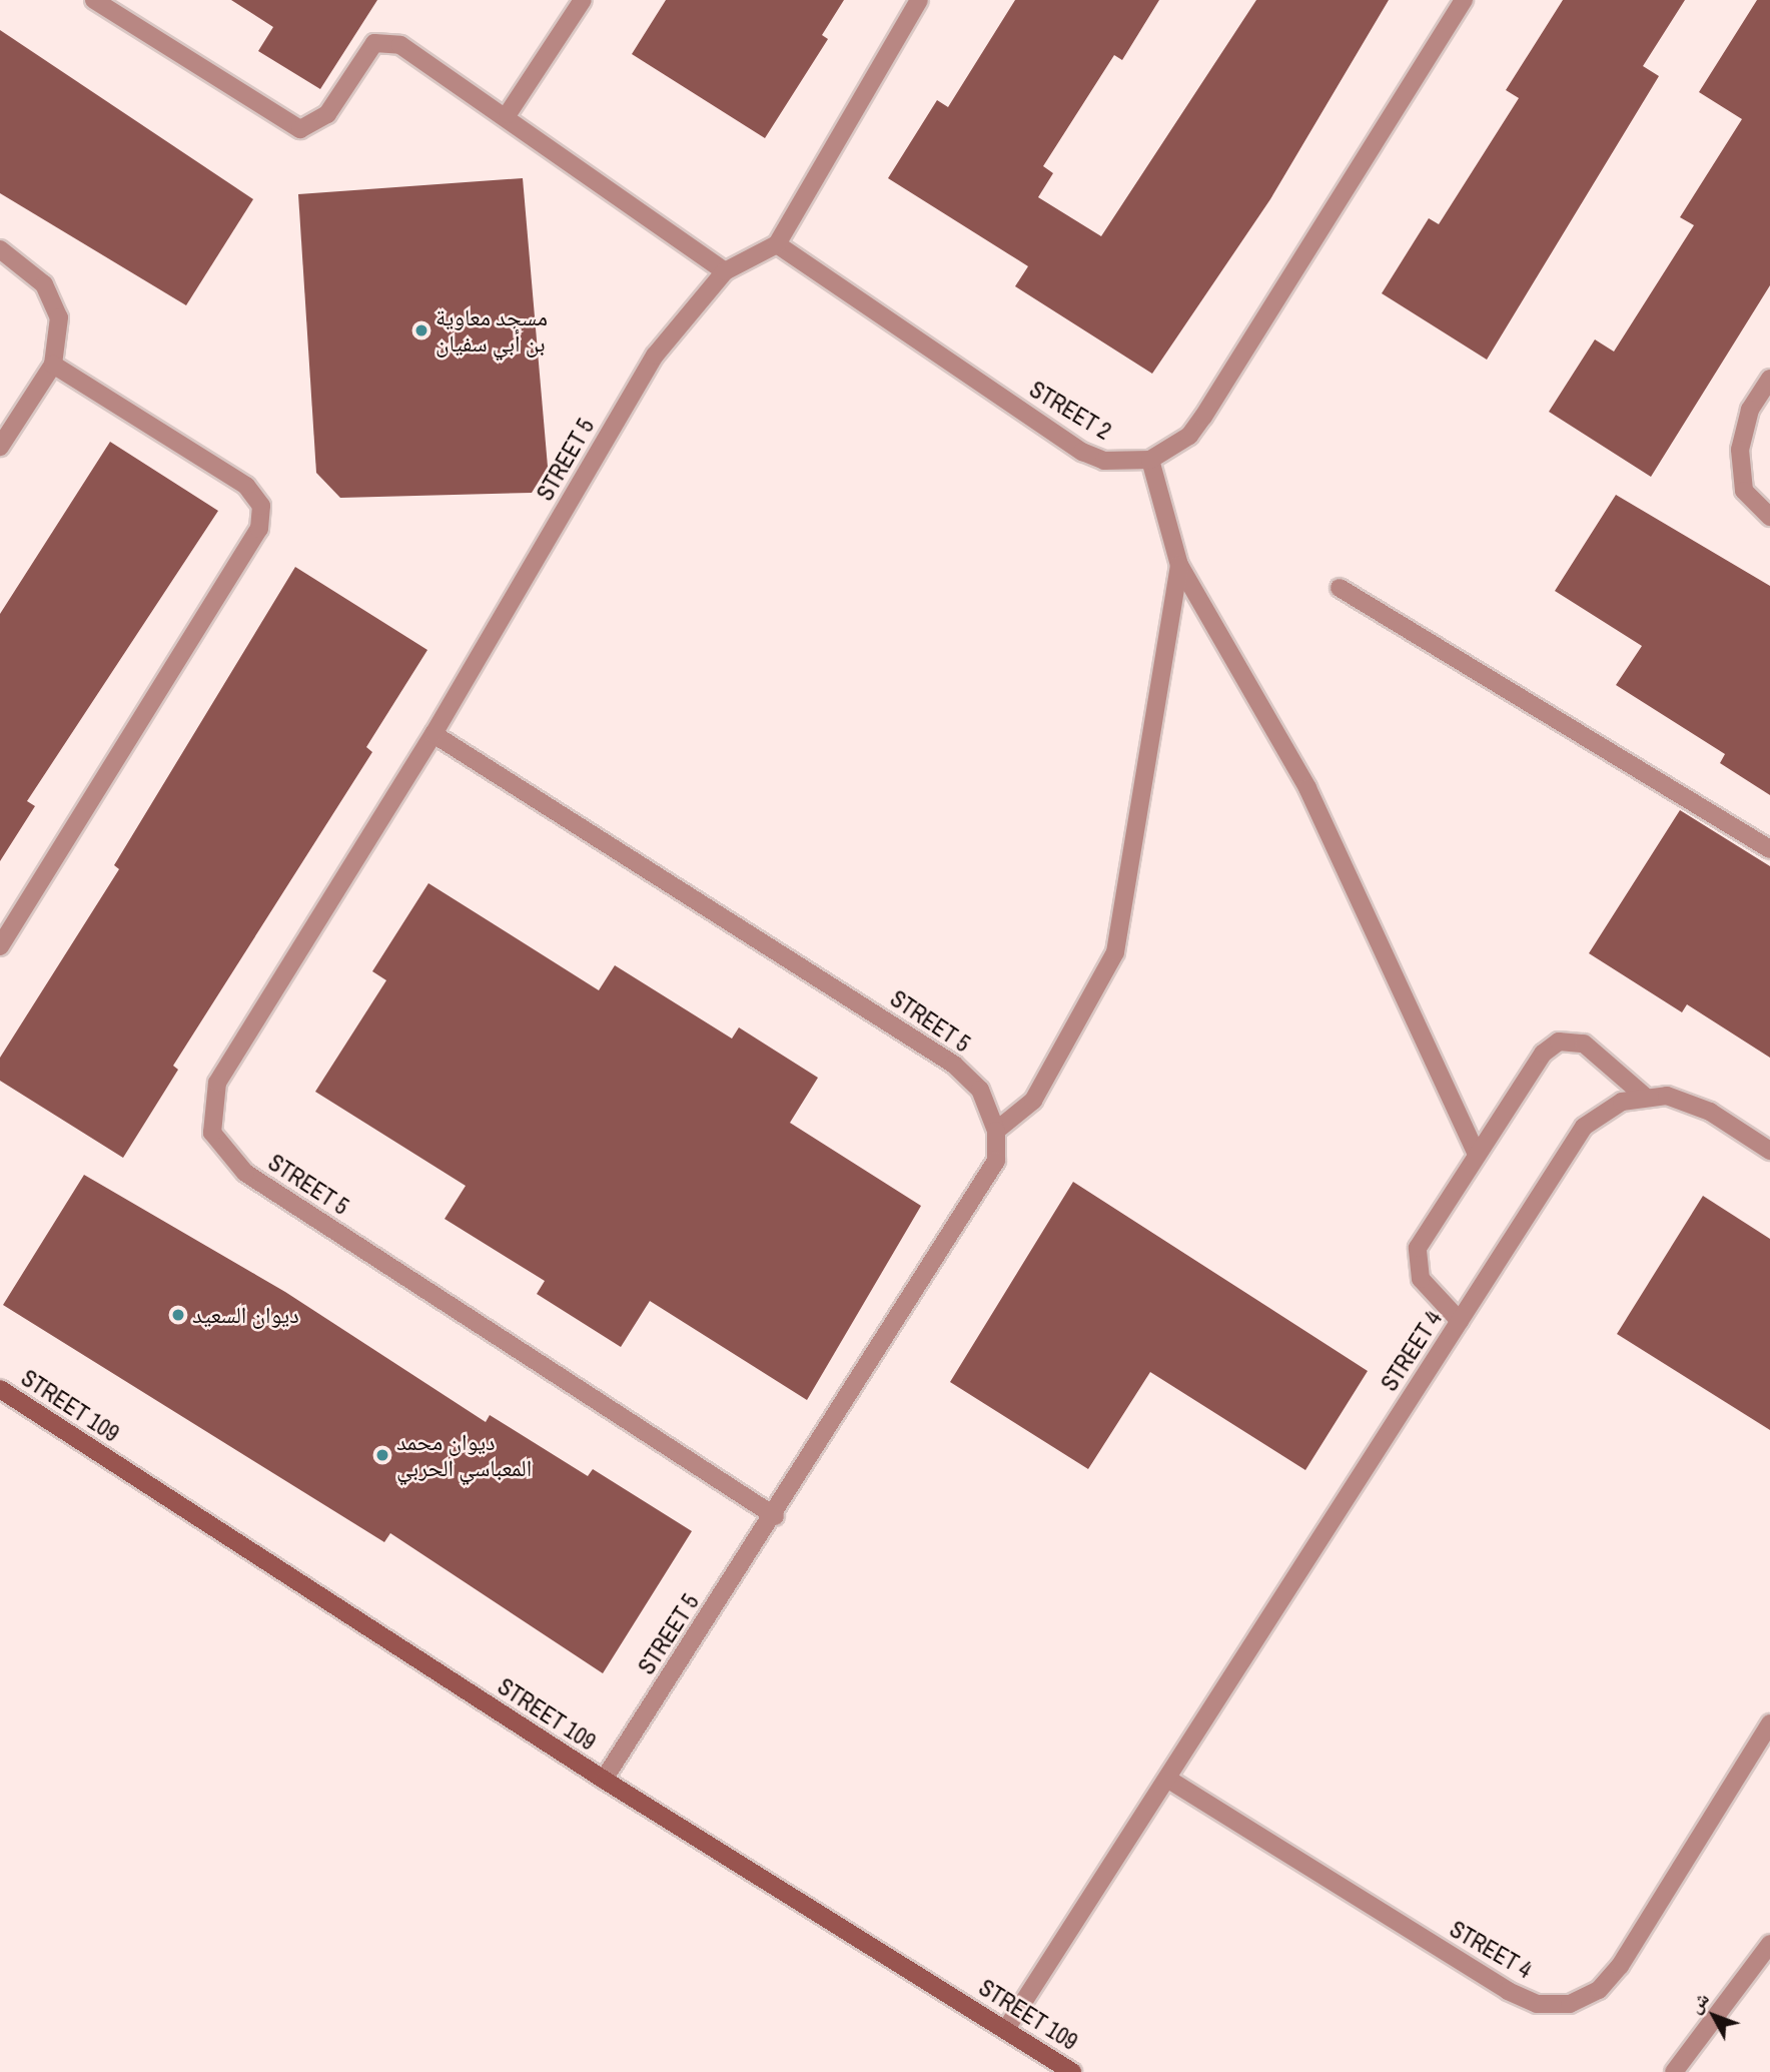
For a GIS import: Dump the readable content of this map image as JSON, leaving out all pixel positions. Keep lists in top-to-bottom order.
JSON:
{
  "streets": {
    "street": [
      "STREET 2",
      "STREET 5",
      "STREET 4",
      "STREET 109"
    ]
  },
  "crossings": [
    ["STREET 2", "STREET 5"],
    ["STREET 5", "STREET 109"],
    ["STREET 4", "STREET 109"]
  ],
  "places": ["مسجد معاوية بن أبي سفيان", "ديوان السعيد", "ديوان محمد المعباسي الحربي"],
  "north": "top left"
}
